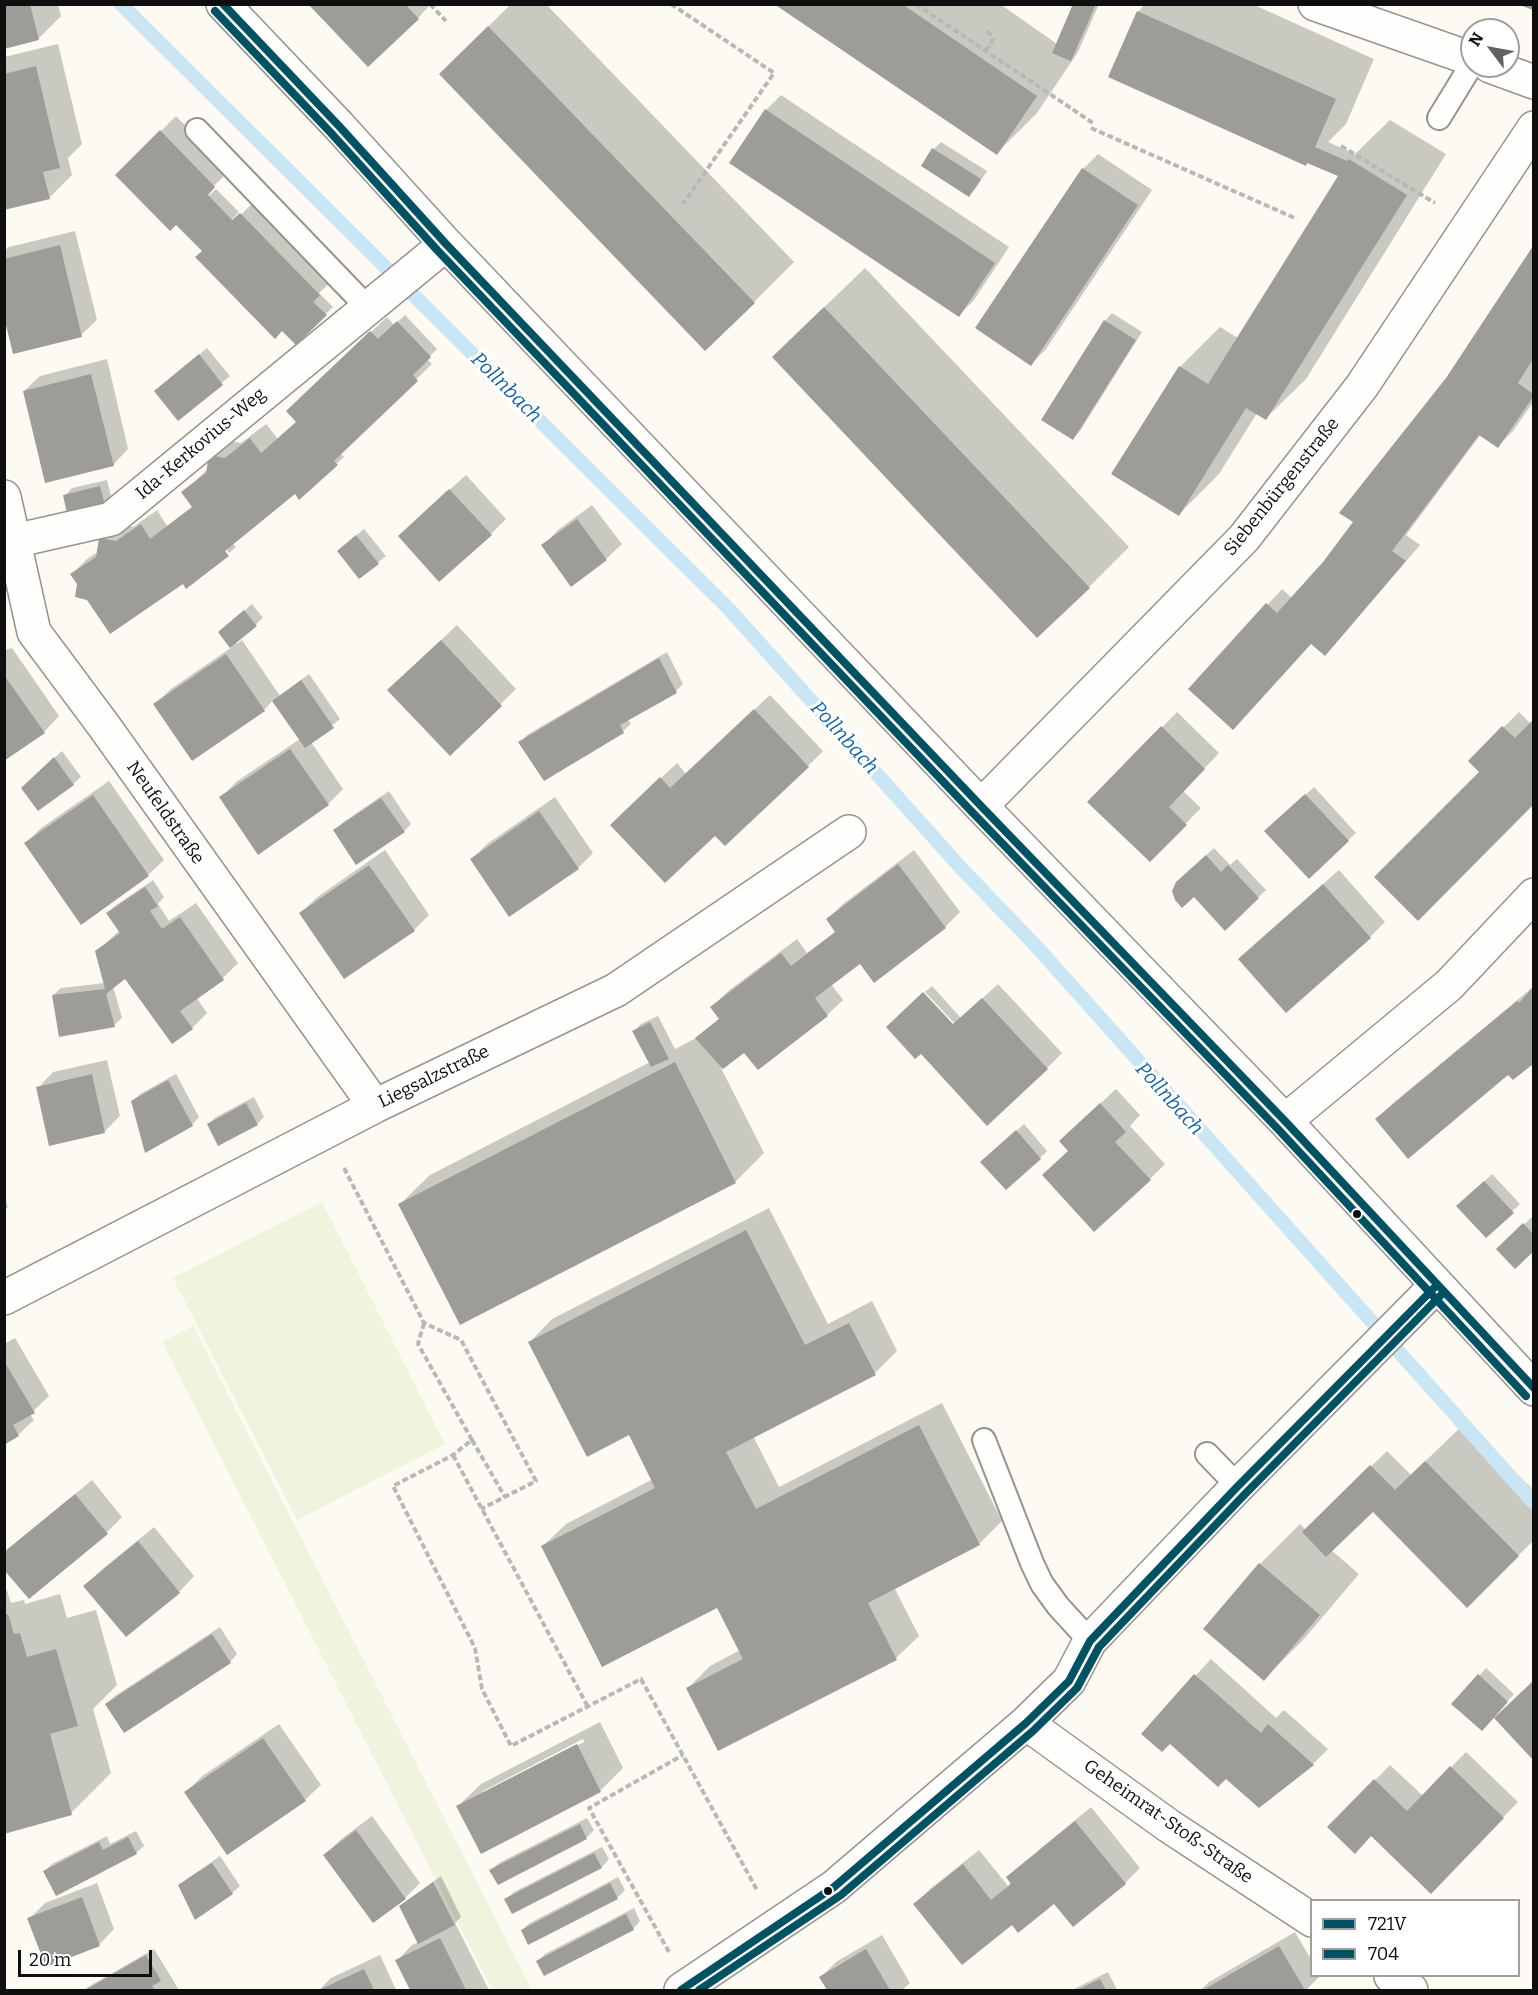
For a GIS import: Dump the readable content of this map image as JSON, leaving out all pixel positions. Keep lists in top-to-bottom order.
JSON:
{
  "streets": {
    "street": [
      "Ida-Kerkovius-Weg",
      "Siebenbürgenstraße",
      "Neufeldstraße",
      "Liegsalzstraße",
      "Geheimrat-Stoß-Straße"
    ]
  },
  "crossings": [
    ["Ida-Kerkovius-Weg", "Neufeldstraße"],
    ["Neufeldstraße", "Liegsalzstraße"]
  ],
  "water": ["Pollnbach"],
  "lines": ["transit line 721V", "transit line 704"],
  "legend": ["721V", "704"],
  "scale_bar": "20 m",
  "north": "top left"
}
